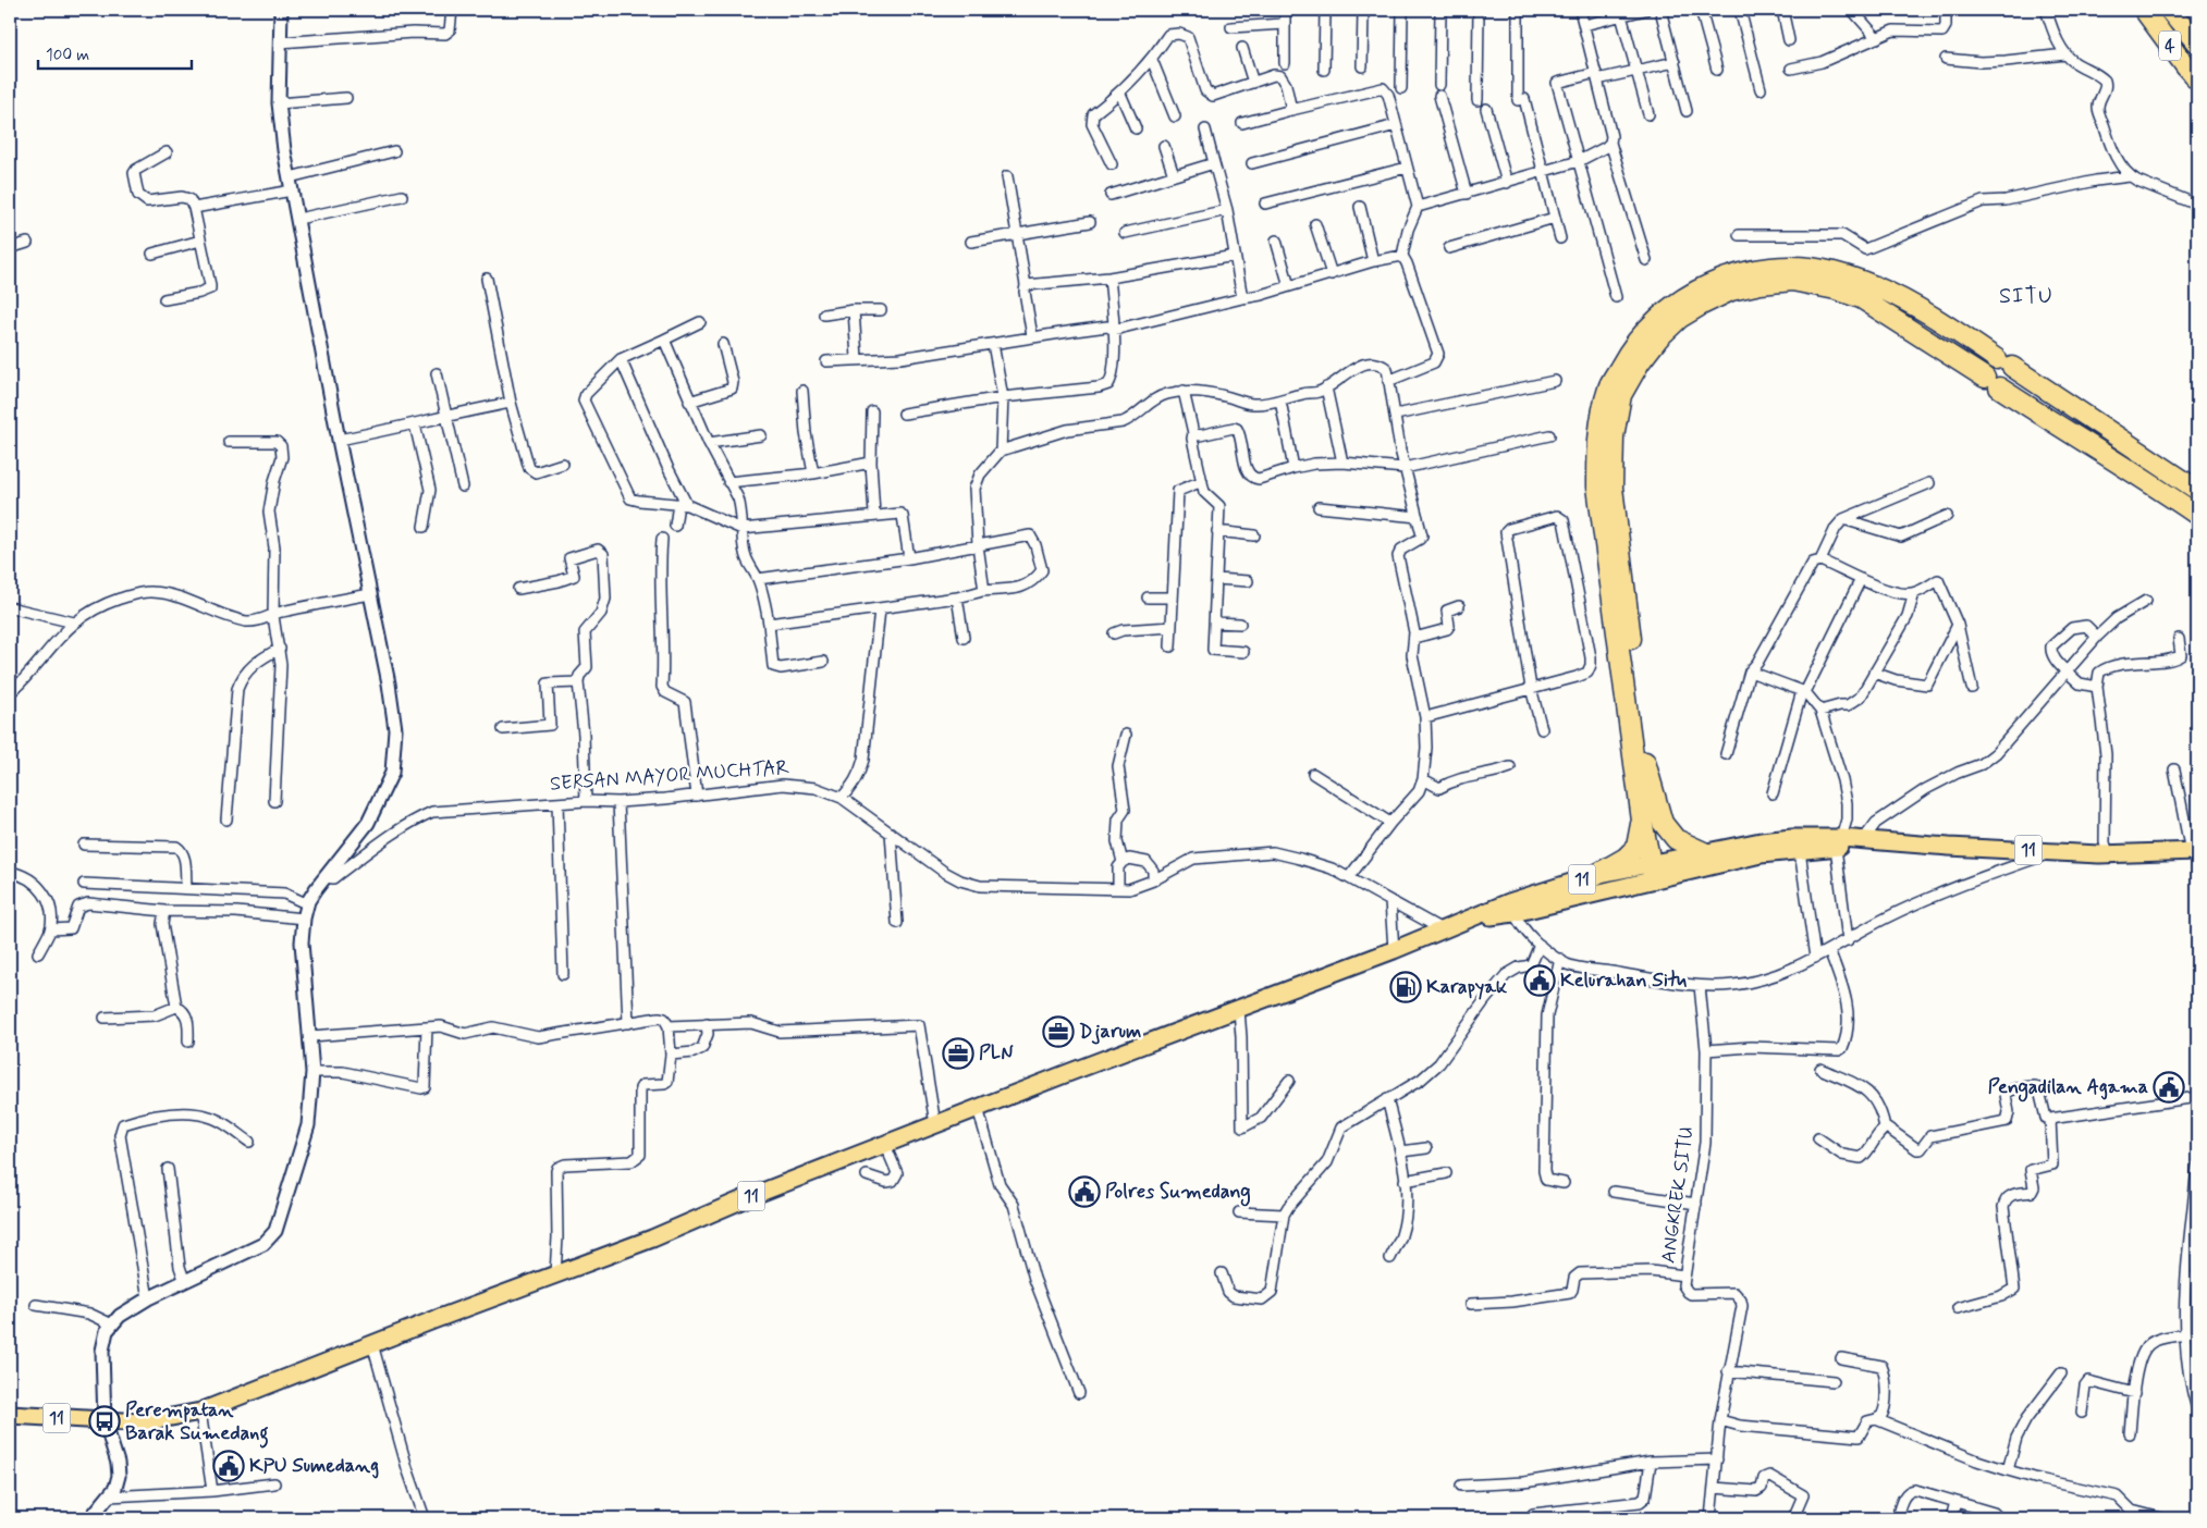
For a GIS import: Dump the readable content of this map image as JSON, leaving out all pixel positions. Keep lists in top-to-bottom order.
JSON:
{
  "streets": {
    "highway": ["4", "11"],
    "street": ["SERSAN MAYOR MUCHTAR", "ANGKREK SITU"]
  },
  "crossings": [
    ["SERSAN MAYOR MUCHTAR", "11"]
  ],
  "districts": ["SITU"],
  "places": {
    "public building": [
      "Kelurahan Situ",
      "Pengadilan Agama",
      "Polres Sumedang",
      "KPU Sumedang"
    ],
    "fuel station": ["Karapyak"],
    "office": ["Djarum", "PLN"],
    "bus stop": ["Perempatan Barak Sumedang"]
  },
  "scale_bar": "100 m"
}
